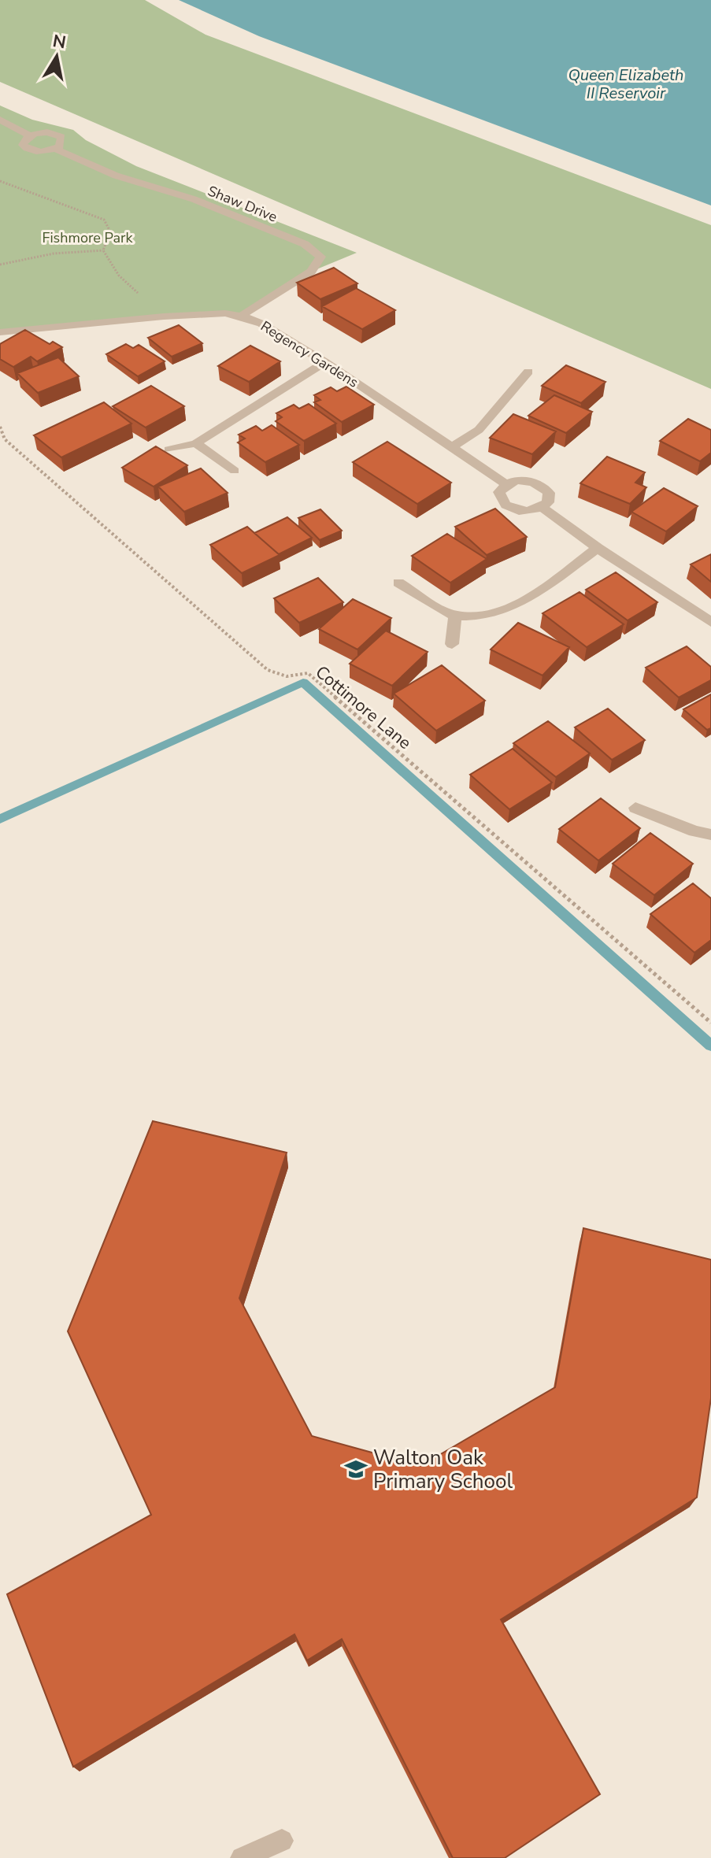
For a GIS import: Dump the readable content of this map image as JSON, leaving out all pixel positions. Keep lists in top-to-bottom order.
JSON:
{
  "streets": {
    "street": ["Shaw Drive", "Regency Gardens"],
    "path": ["Cottimore Lane"]
  },
  "crossings": [
    ["Shaw Drive", "Regency Gardens"]
  ],
  "water": ["Queen Elizabeth II Reservoir"],
  "parks": ["Fishmore Park"],
  "places": {
    "school or university": ["Walton Oak Primary School"]
  },
  "north": "top"
}
